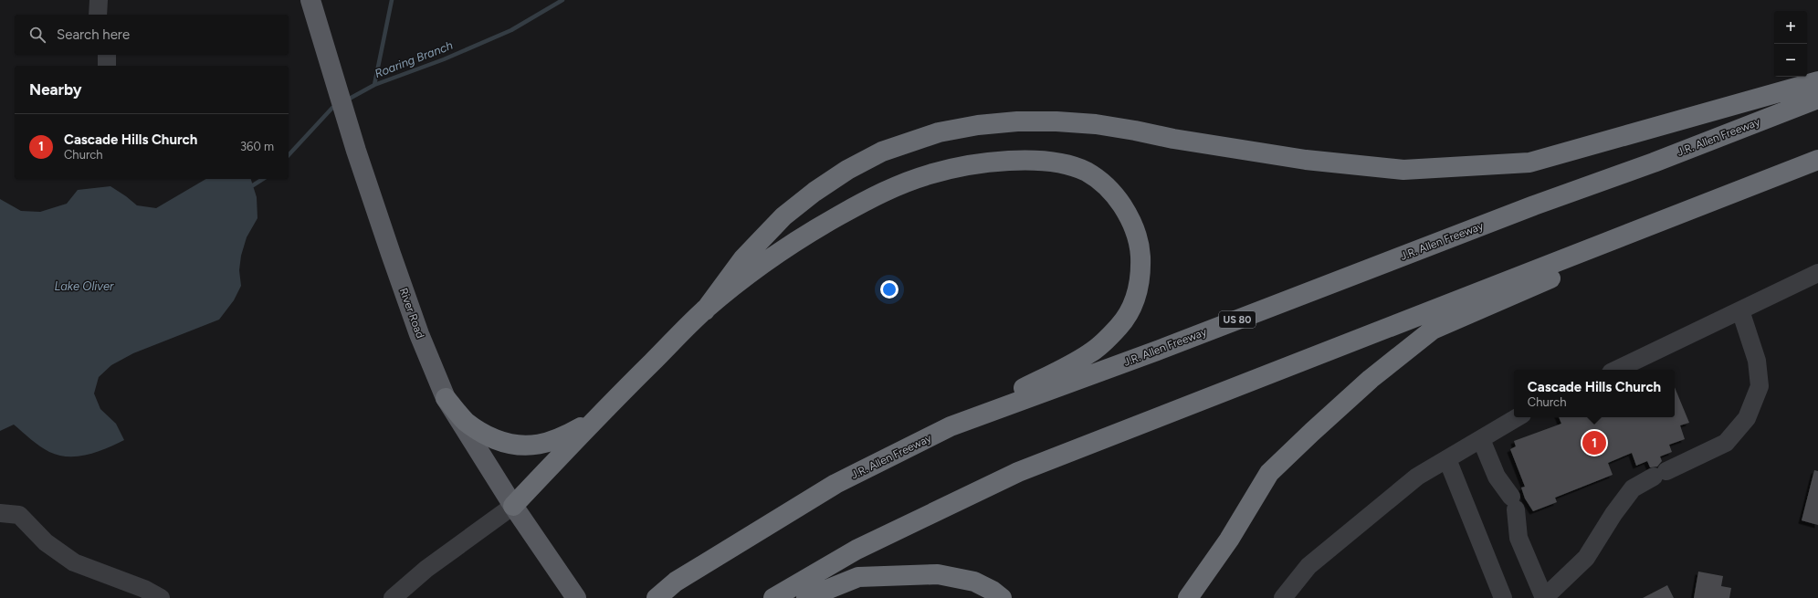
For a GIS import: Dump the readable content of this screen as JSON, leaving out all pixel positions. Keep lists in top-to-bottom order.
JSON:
{
  "streets": {
    "highway": ["J.R. Allen Freeway", "US 80"],
    "main road": ["River Road"]
  },
  "water": ["Roaring Branch", "Lake Oliver"],
  "page": {
    "map_buttons": ["+", "−"],
    "search": "Search here",
    "heading": "Nearby",
    "list": [
      {
        "mark": "1",
        "name": "Cascade Hills Church",
        "note": "Church",
        "value": "360 m"
      }
    ],
    "popup": ["Cascade Hills Church", "Church"],
    "pins": "1"
  }
}
